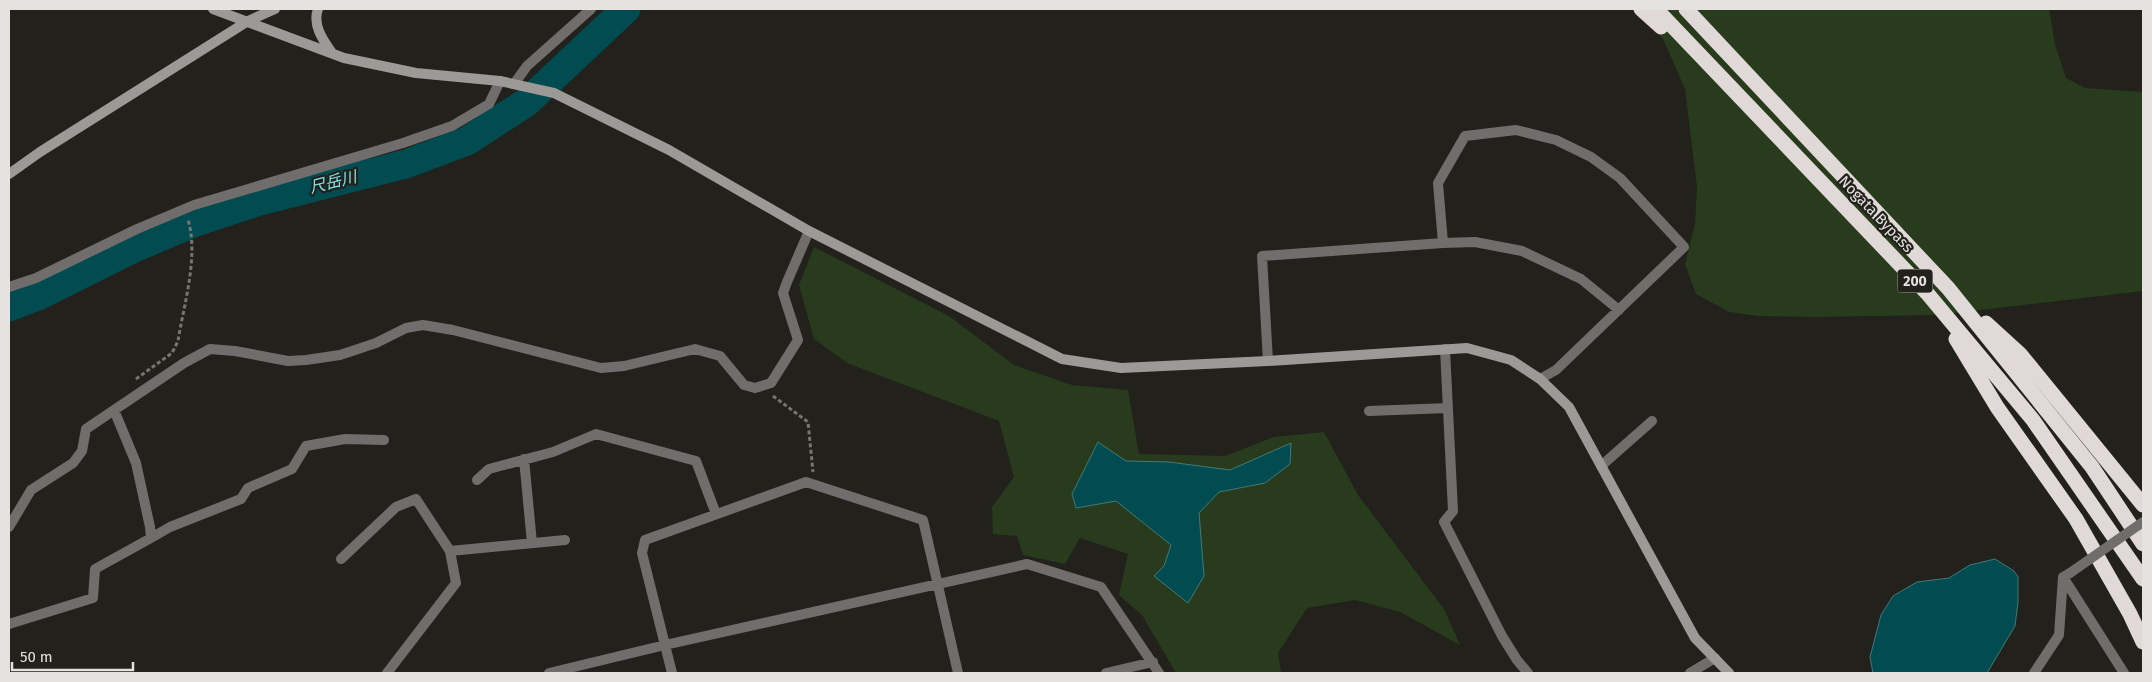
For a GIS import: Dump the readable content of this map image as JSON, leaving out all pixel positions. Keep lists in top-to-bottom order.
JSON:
{
  "streets": {
    "highway": ["Nogata Bypass", "200"]
  },
  "water": ["尺岳川"],
  "scale_bar": "50 m"
}
